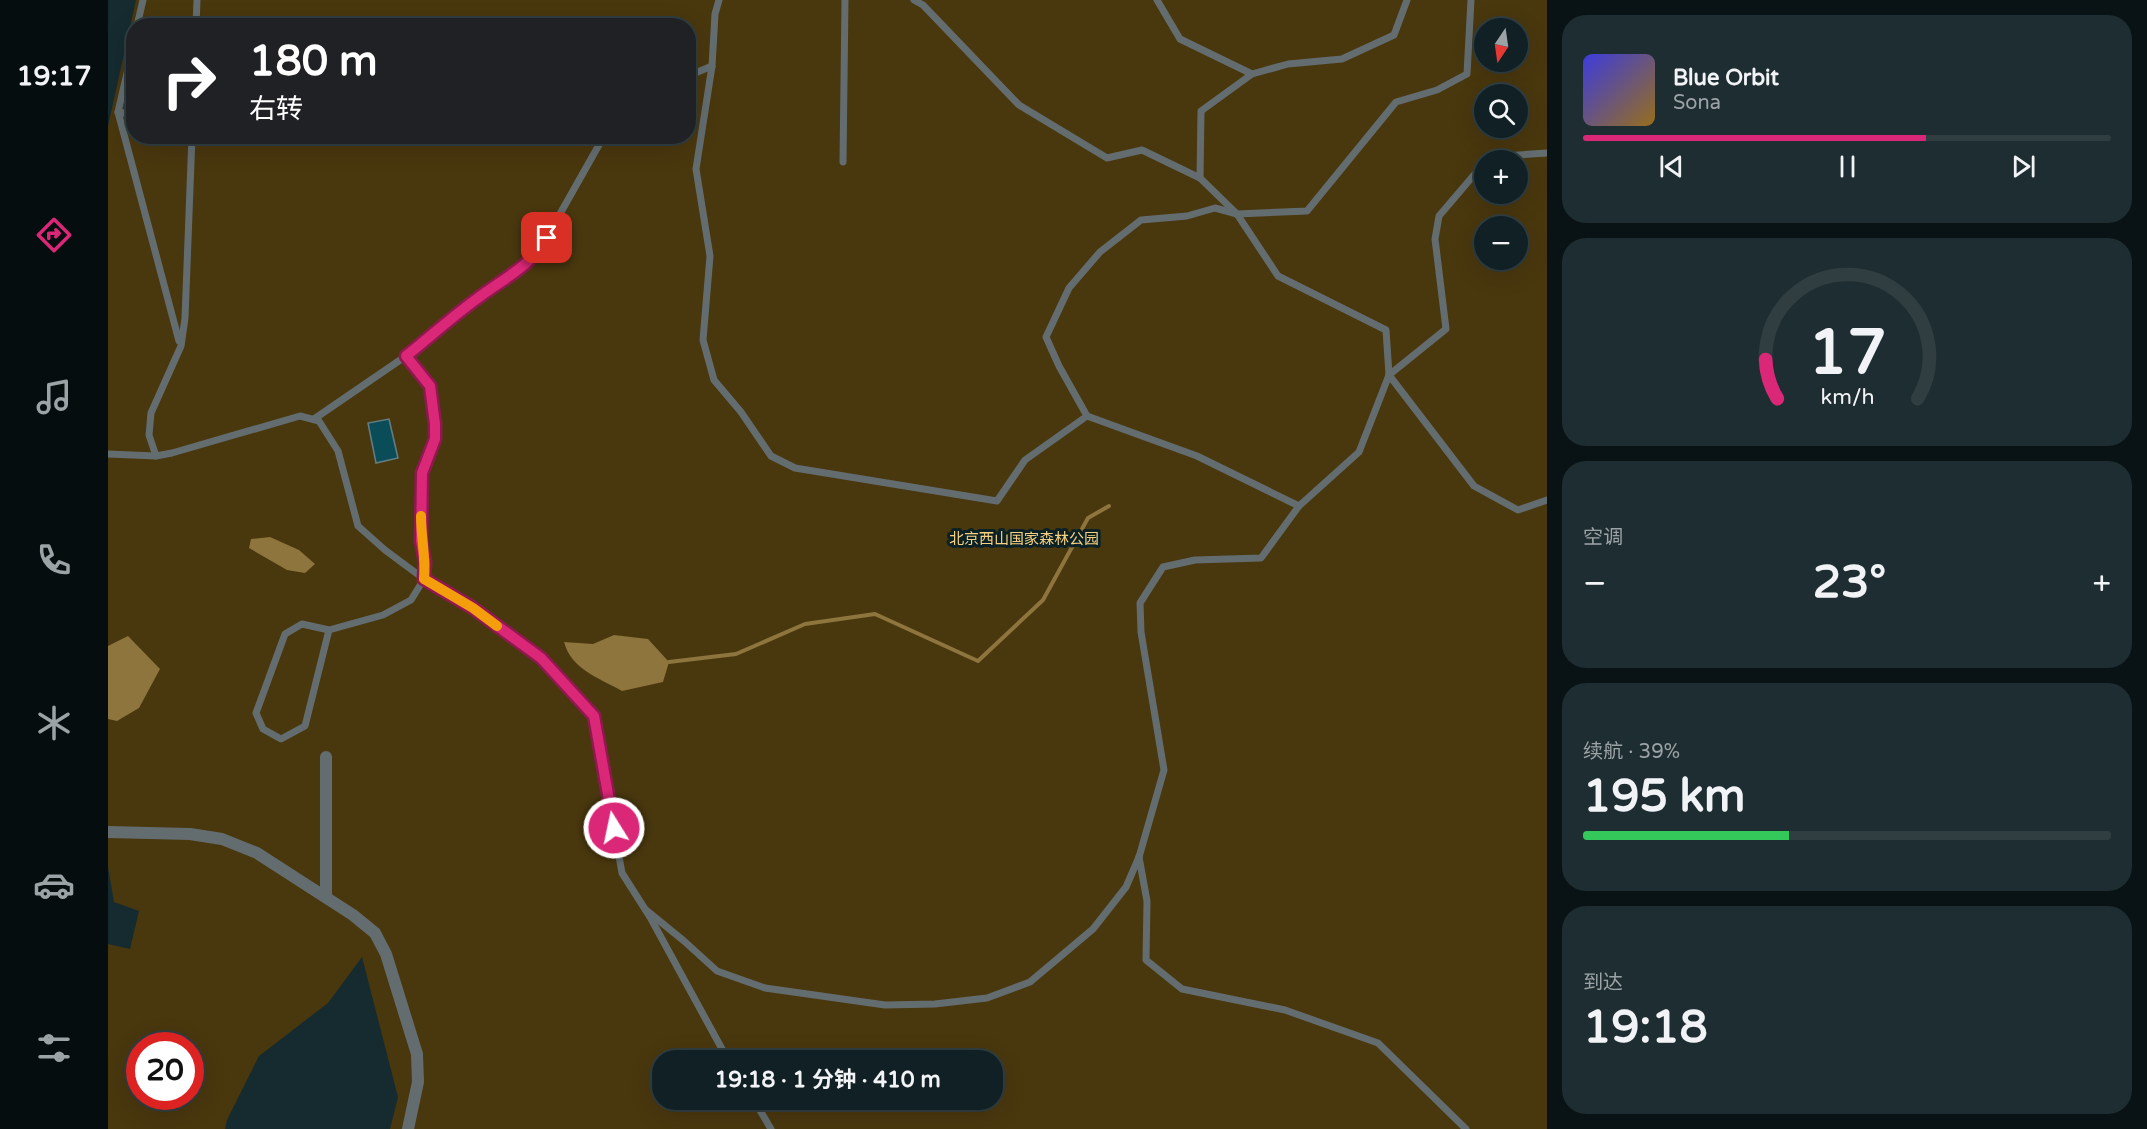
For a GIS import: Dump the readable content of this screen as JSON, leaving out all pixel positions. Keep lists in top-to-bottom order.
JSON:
{
  "parks": ["北京西山国家森林公园"],
  "north": "bottom",
  "page": {
    "tabs": "19:17",
    "map_buttons": ["+", "−"],
    "turn": ["180 m", "右转"],
    "song": ["Blue Orbit", "Sona"],
    "tile": [
      "空调",
      ["续航 · 39%", "195 km"],
      ["到达", "19:18"]
    ],
    "heat": ["−", "23°", "+"],
    "limit": "20",
    "trip": "19:18 · 1 分钟 · 410 m",
    "gauge": ["17", "km/h"]
  }
}
